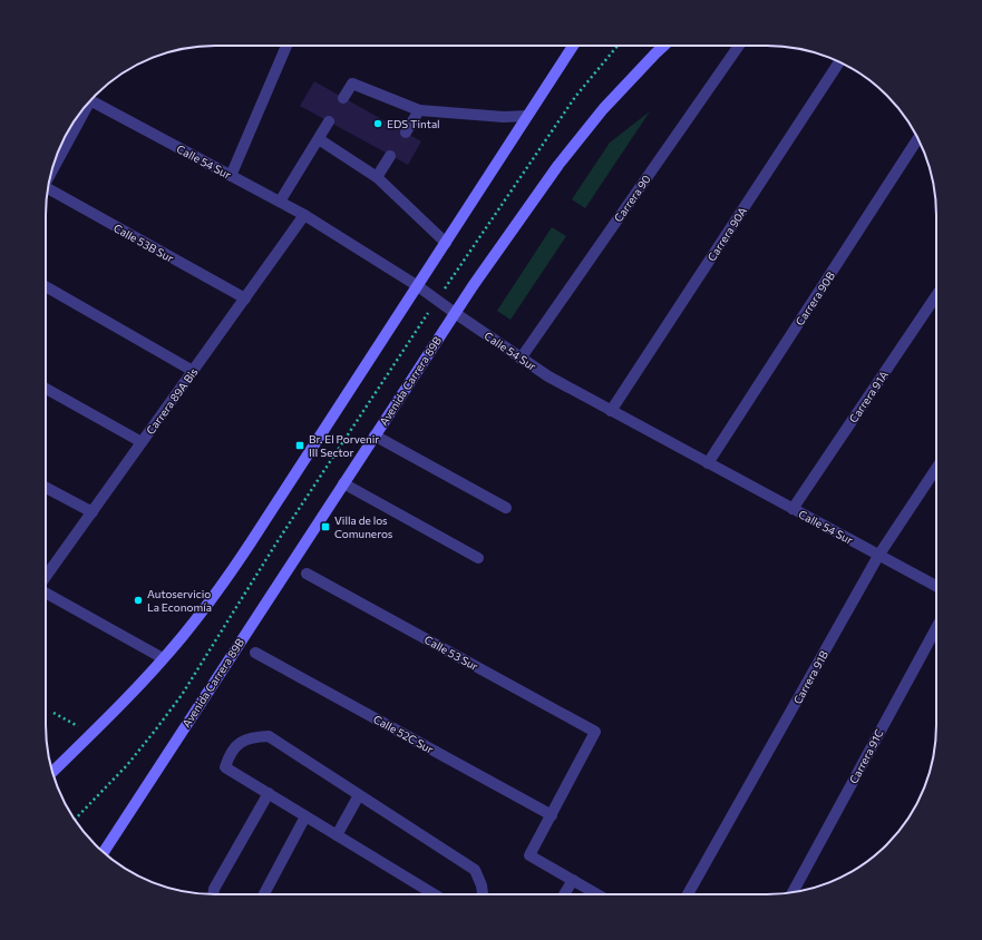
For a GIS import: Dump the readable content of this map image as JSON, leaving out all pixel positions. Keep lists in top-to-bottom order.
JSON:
{
  "streets": {
    "main road": ["Avenida Carrera 89B"],
    "street": [
      "Calle 54 Sur",
      "Carrera 90",
      "Carrera 90A",
      "Calle 53B Sur",
      "Carrera 90B",
      "Carrera 91A",
      "Carrera 89A Bis",
      "Calle 53 Sur",
      "Carrera 91B",
      "Calle 52C Sur",
      "Carrera 91C"
    ]
  },
  "crossings": [
    ["Calle 54 Sur", "Carrera 90"],
    ["Calle 54 Sur", "Carrera 90A"],
    ["Calle 54 Sur", "Carrera 90B"],
    ["Calle 54 Sur", "Avenida Carrera 89B"],
    ["Calle 54 Sur", "Carrera 91A"],
    ["Calle 54 Sur", "Carrera 89A Bis"],
    ["Calle 54 Sur", "Carrera 91B"],
    ["Calle 53B Sur", "Carrera 89A Bis"],
    ["Calle 53 Sur", "Calle 52C Sur"]
  ],
  "places": {
    "other": ["EDS Tintal", "Autoservicio La Economía"],
    "transit": ["Br. El Porvenir III Sector", "Villa de los Comuneros"]
  }
}
